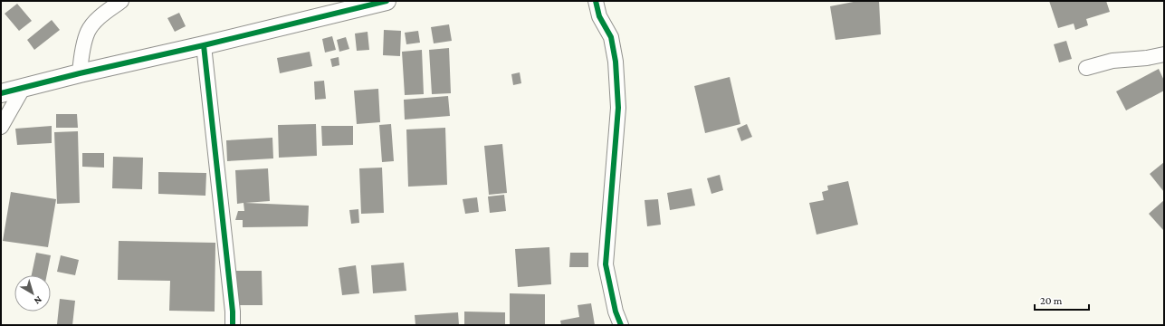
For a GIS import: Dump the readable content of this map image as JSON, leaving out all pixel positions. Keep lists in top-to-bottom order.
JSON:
{
  "scale_bar": "20 m",
  "north": "bottom right"
}
